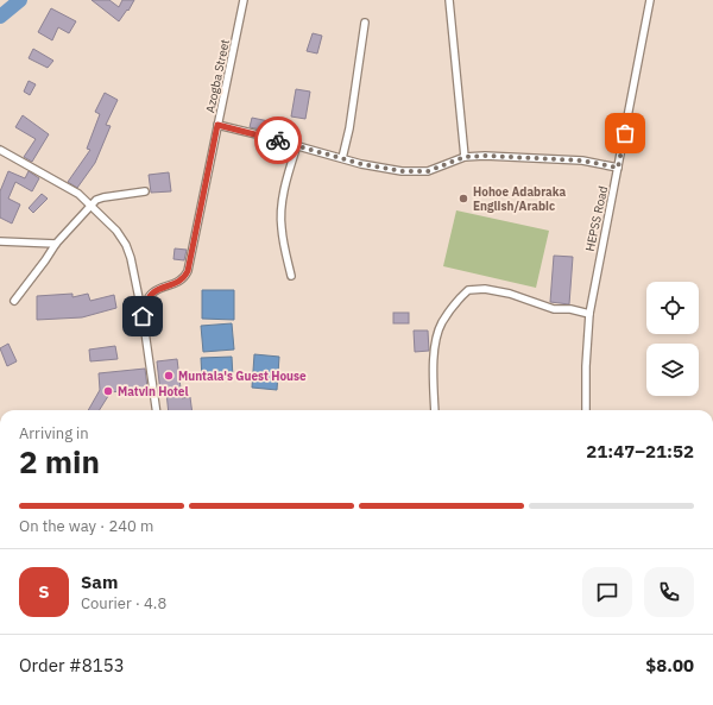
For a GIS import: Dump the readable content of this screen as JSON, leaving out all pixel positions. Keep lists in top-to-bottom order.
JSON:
{
  "streets": {
    "street": ["Azogba Street", "HEPSS Road"]
  },
  "places": ["Hohoe Adabraka English/Arabic", "Muntala's Guest House", "Matvin Hotel"],
  "page": {
    "heading": ["2 min", "Arriving in", "21:47–21:52"],
    "panel": [
      "Sam",
      "Courier · 4.8",
      "Order #8153",
      "$8.00"
    ],
    "bar": "On the way · 240 m",
    "round": "S"
  }
}
